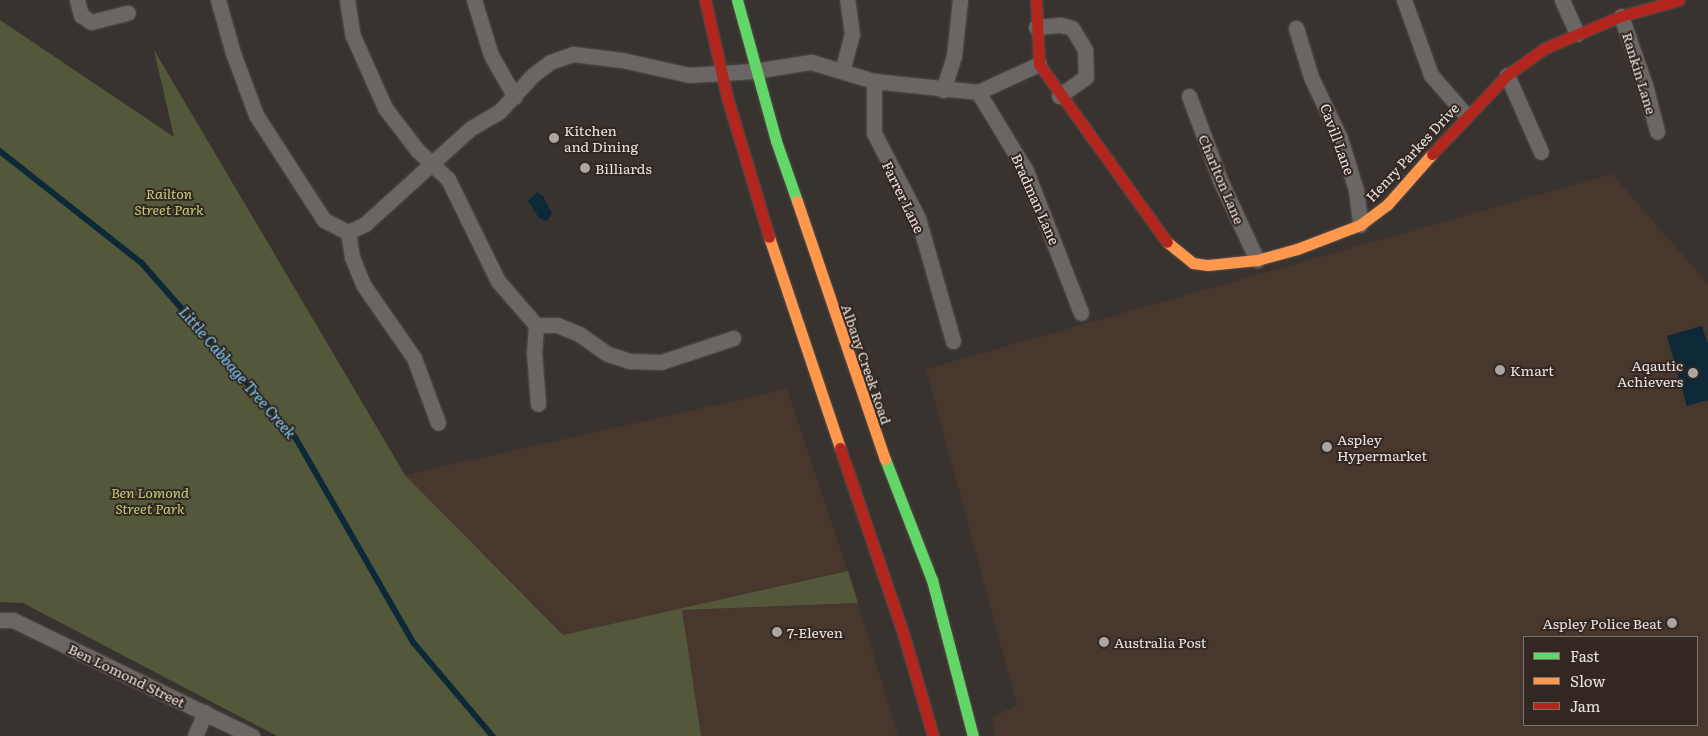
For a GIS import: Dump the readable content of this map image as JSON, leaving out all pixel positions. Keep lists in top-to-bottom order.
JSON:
{
  "streets": {
    "main road": ["Henry Parkes Drive", "Albany Creek Road"],
    "street": [
      "Rankin Lane",
      "Cavill Lane",
      "Charlton Lane",
      "Farrer Lane",
      "Bradman Lane",
      "Ben Lomond Street"
    ]
  },
  "crossings": [
    ["Rankin Lane", "Henry Parkes Drive"],
    ["Cavill Lane", "Henry Parkes Drive"],
    ["Henry Parkes Drive", "Charlton Lane"]
  ],
  "water": ["Little Cabbage Tree Creek"],
  "parks": ["Railton Street Park", "Ben Lomond Street Park"],
  "places": [
    "Kitchen and Dining",
    "Billiards",
    "Kmart",
    "Aqautic Achievers",
    "Aspley Hypermarket",
    "Aspley Police Beat",
    "7-Eleven",
    "Australia Post"
  ],
  "legend": ["Fast", "Slow", "Jam"]
}
